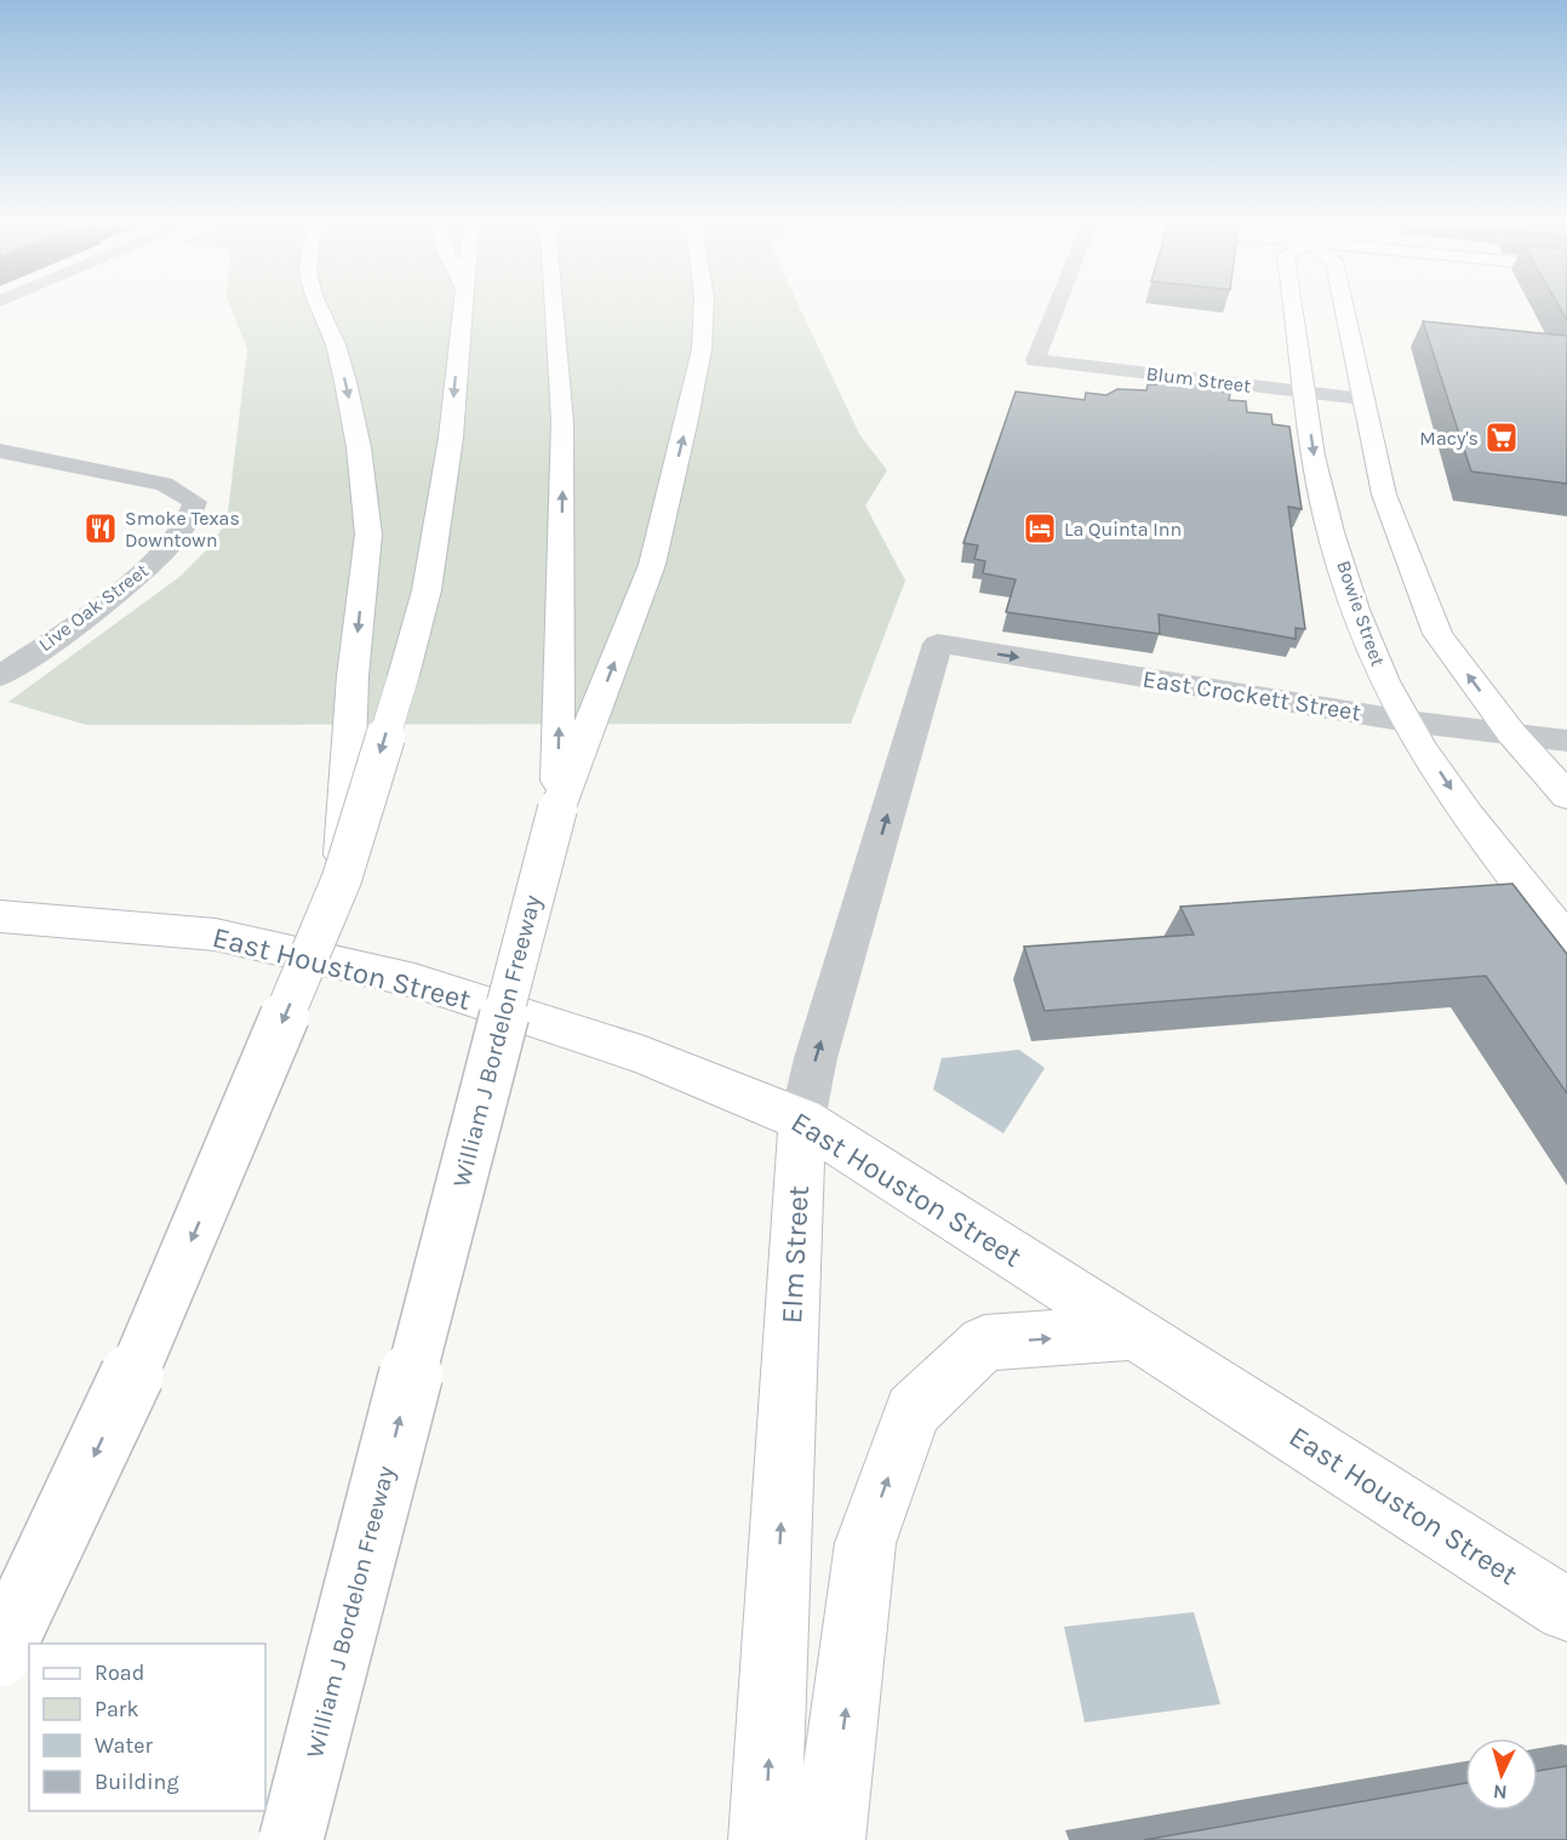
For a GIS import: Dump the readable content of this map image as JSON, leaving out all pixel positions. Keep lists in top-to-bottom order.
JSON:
{
  "streets": {
    "main road": [
      "Bowie Street",
      "East Houston Street",
      "William J Bordelon Freeway",
      "Elm Street"
    ],
    "street": ["Blum Street", "Live Oak Street", "East Crockett Street"]
  },
  "crossings": [
    ["Blum Street", "Bowie Street"],
    ["Bowie Street", "East Crockett Street"],
    ["East Crockett Street", "Elm Street"],
    ["East Houston Street", "Elm Street"]
  ],
  "one_way": ["East Crockett Street", "Elm Street"],
  "places": {
    "supermarket": ["Macy's"],
    "restaurant": ["Smoke Texas Downtown"],
    "hotel": ["La Quinta Inn"]
  },
  "legend": [
    "Road",
    "Park",
    "Water",
    "Building"
  ],
  "north": "bottom"
}
